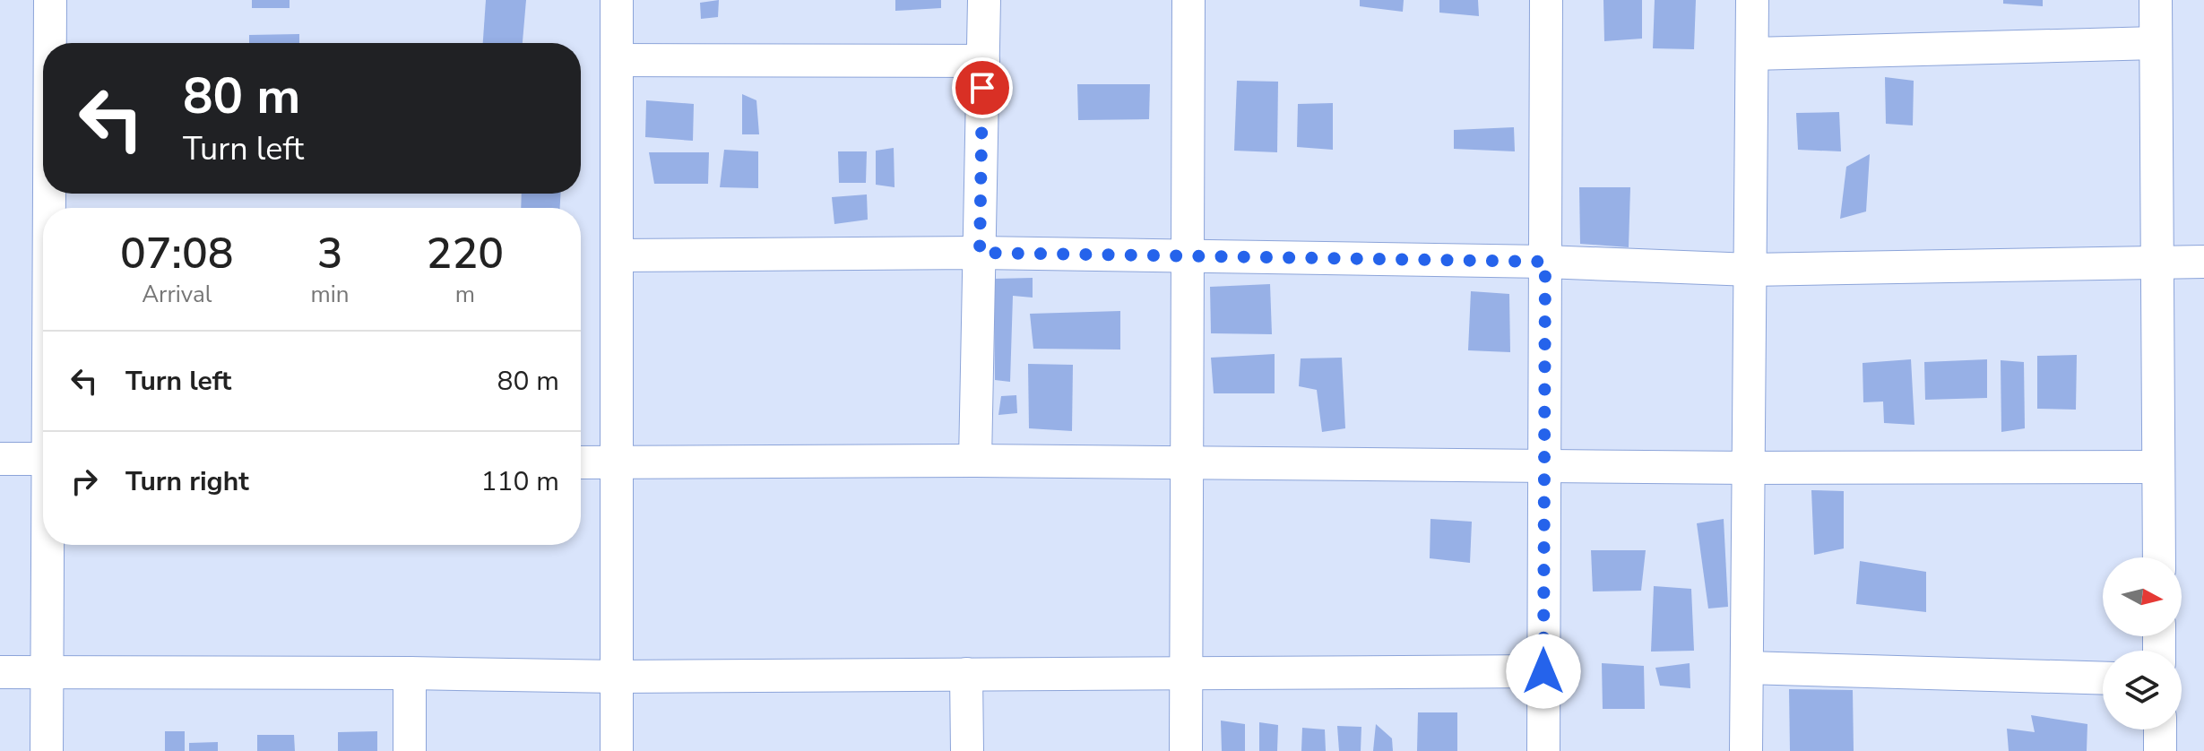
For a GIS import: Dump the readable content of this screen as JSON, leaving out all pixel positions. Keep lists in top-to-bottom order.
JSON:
{
  "north": "right",
  "page": {
    "turn": ["80 m", "Turn left"],
    "eta": [
      "07:08",
      "Arrival",
      "3",
      "min",
      "220",
      "m"
    ],
    "list": [
      {
        "name": "Turn left",
        "value": "80 m"
      },
      {
        "name": "Turn right",
        "value": "110 m"
      }
    ]
  }
}
